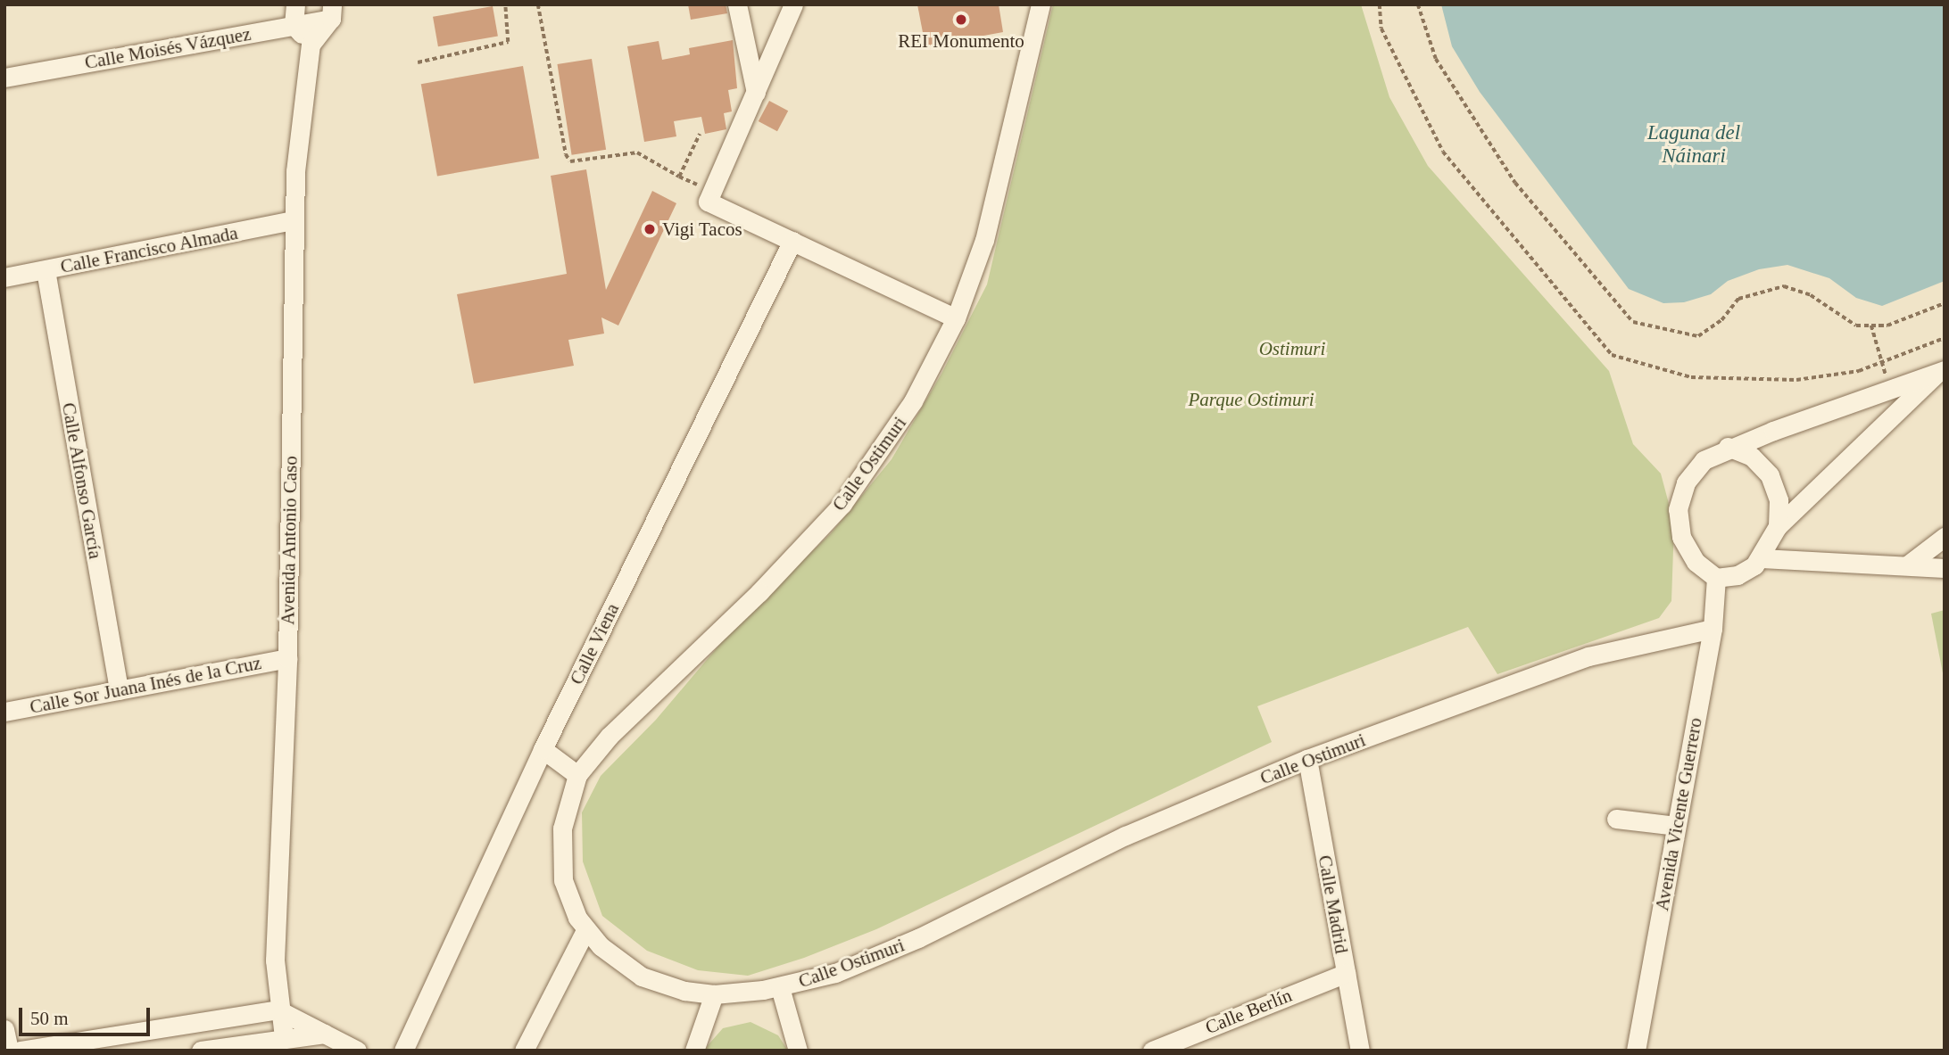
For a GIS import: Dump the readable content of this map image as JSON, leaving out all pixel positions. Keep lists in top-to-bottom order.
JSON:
{
  "streets": {
    "street": [
      "Calle Moisés Vázquez",
      "Calle Francisco Almada",
      "Calle Ostimuri",
      "Calle Alfonso García",
      "Avenida Antonio Caso",
      "Calle Viena",
      "Calle Sor Juana Inés de la Cruz",
      "Avenida Vicente Guerrero",
      "Calle Madrid",
      "Calle Berlín"
    ]
  },
  "crossings": [
    ["Calle Francisco Almada", "Calle Alfonso García"],
    ["Calle Francisco Almada", "Avenida Antonio Caso"],
    ["Calle Ostimuri", "Avenida Vicente Guerrero"],
    ["Calle Ostimuri", "Calle Madrid"],
    ["Calle Alfonso García", "Calle Sor Juana Inés de la Cruz"],
    ["Avenida Antonio Caso", "Calle Sor Juana Inés de la Cruz"],
    ["Calle Madrid", "Calle Berlín"]
  ],
  "water": ["Laguna del Náinari"],
  "parks": ["Ostimuri", "Parque Ostimuri"],
  "places": ["REI Monumento", "Vigi Tacos"],
  "scale_bar": "50 m"
}
